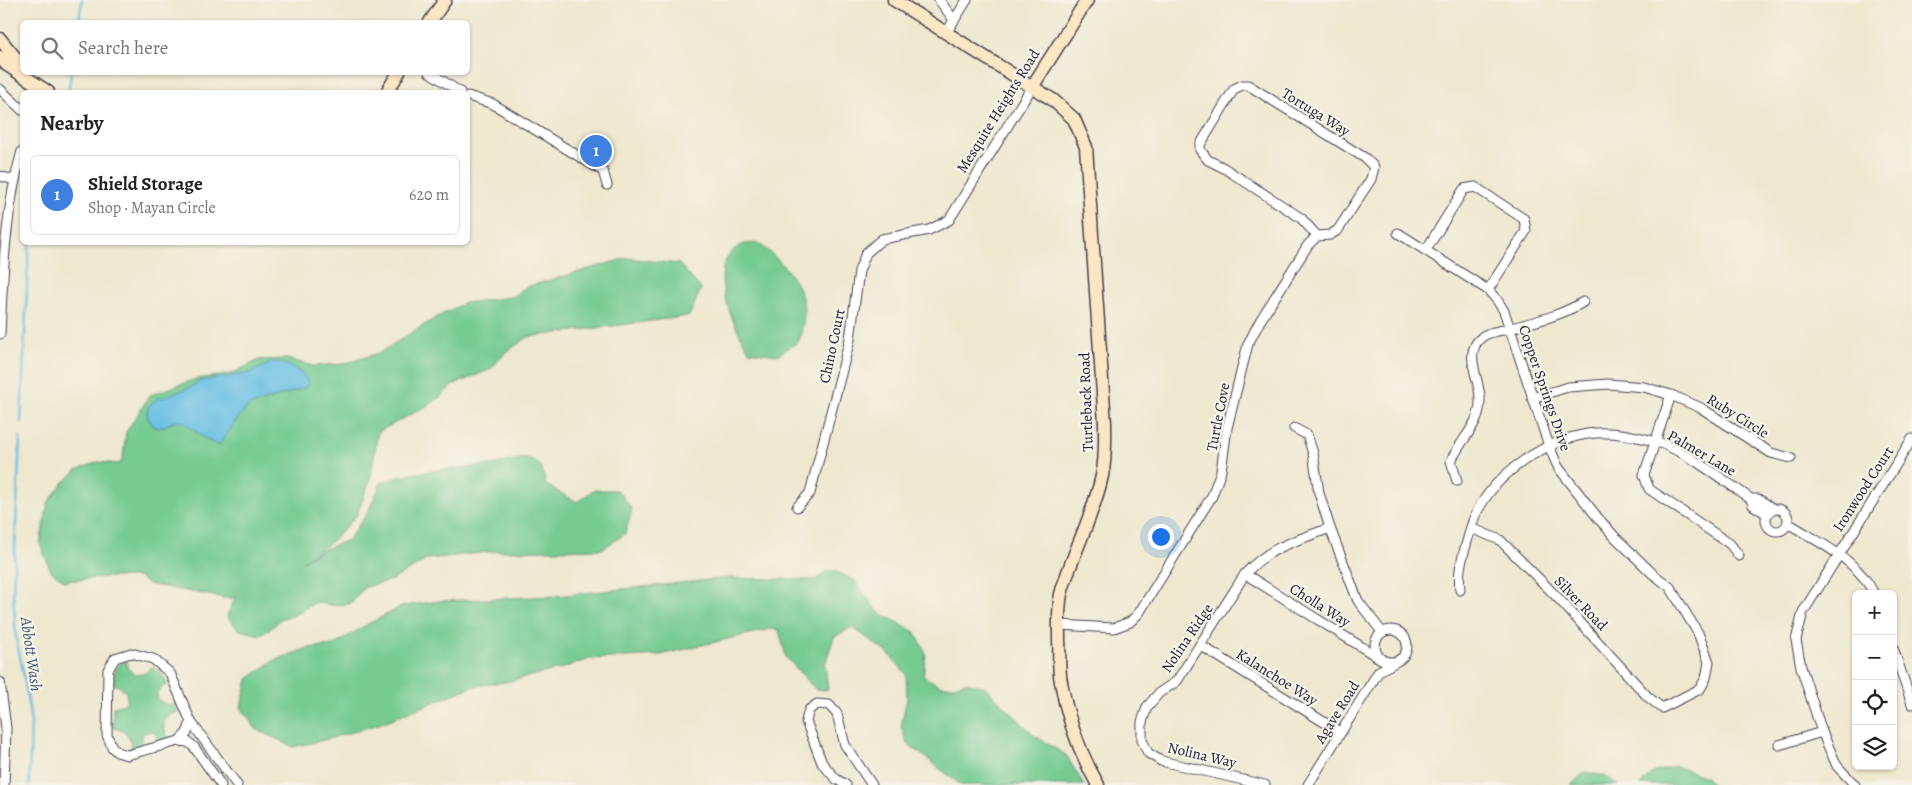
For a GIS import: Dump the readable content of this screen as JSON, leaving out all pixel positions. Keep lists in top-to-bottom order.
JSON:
{
  "streets": {
    "main road": ["Mesquite Heights Road", "Turtleback Road"],
    "street": [
      "Tortuga Way",
      "Chino Court",
      "Copper Springs Drive",
      "Ruby Circle",
      "Turtle Cove",
      "Palmer Lane",
      "Ironwood Court",
      "Silver Road",
      "Cholla Way",
      "Nolina Ridge",
      "Kalanchoe Way",
      "Agave Road",
      "Nolina Way"
    ]
  },
  "crossings": [
    ["Mesquite Heights Road", "Chino Court"],
    ["Mesquite Heights Road", "Turtleback Road"],
    ["Tortuga Way", "Turtle Cove"],
    ["Copper Springs Drive", "Ruby Circle"],
    ["Copper Springs Drive", "Palmer Lane"],
    ["Copper Springs Drive", "Silver Road"],
    ["Turtleback Road", "Turtle Cove"],
    ["Palmer Lane", "Ironwood Court"],
    ["Palmer Lane", "Silver Road"],
    ["Cholla Way", "Nolina Ridge"],
    ["Cholla Way", "Agave Road"],
    ["Nolina Ridge", "Kalanchoe Way"],
    ["Nolina Ridge", "Nolina Way"],
    ["Kalanchoe Way", "Agave Road"]
  ],
  "water": ["Abbott Wash"],
  "page": {
    "search": "Search here",
    "heading": "Nearby",
    "pins": "1",
    "list": [
      {
        "mark": "1",
        "name": "Shield Storage",
        "note": "Shop · Mayan Circle",
        "value": "620 m"
      }
    ],
    "map_buttons": ["+", "−"]
  }
}
